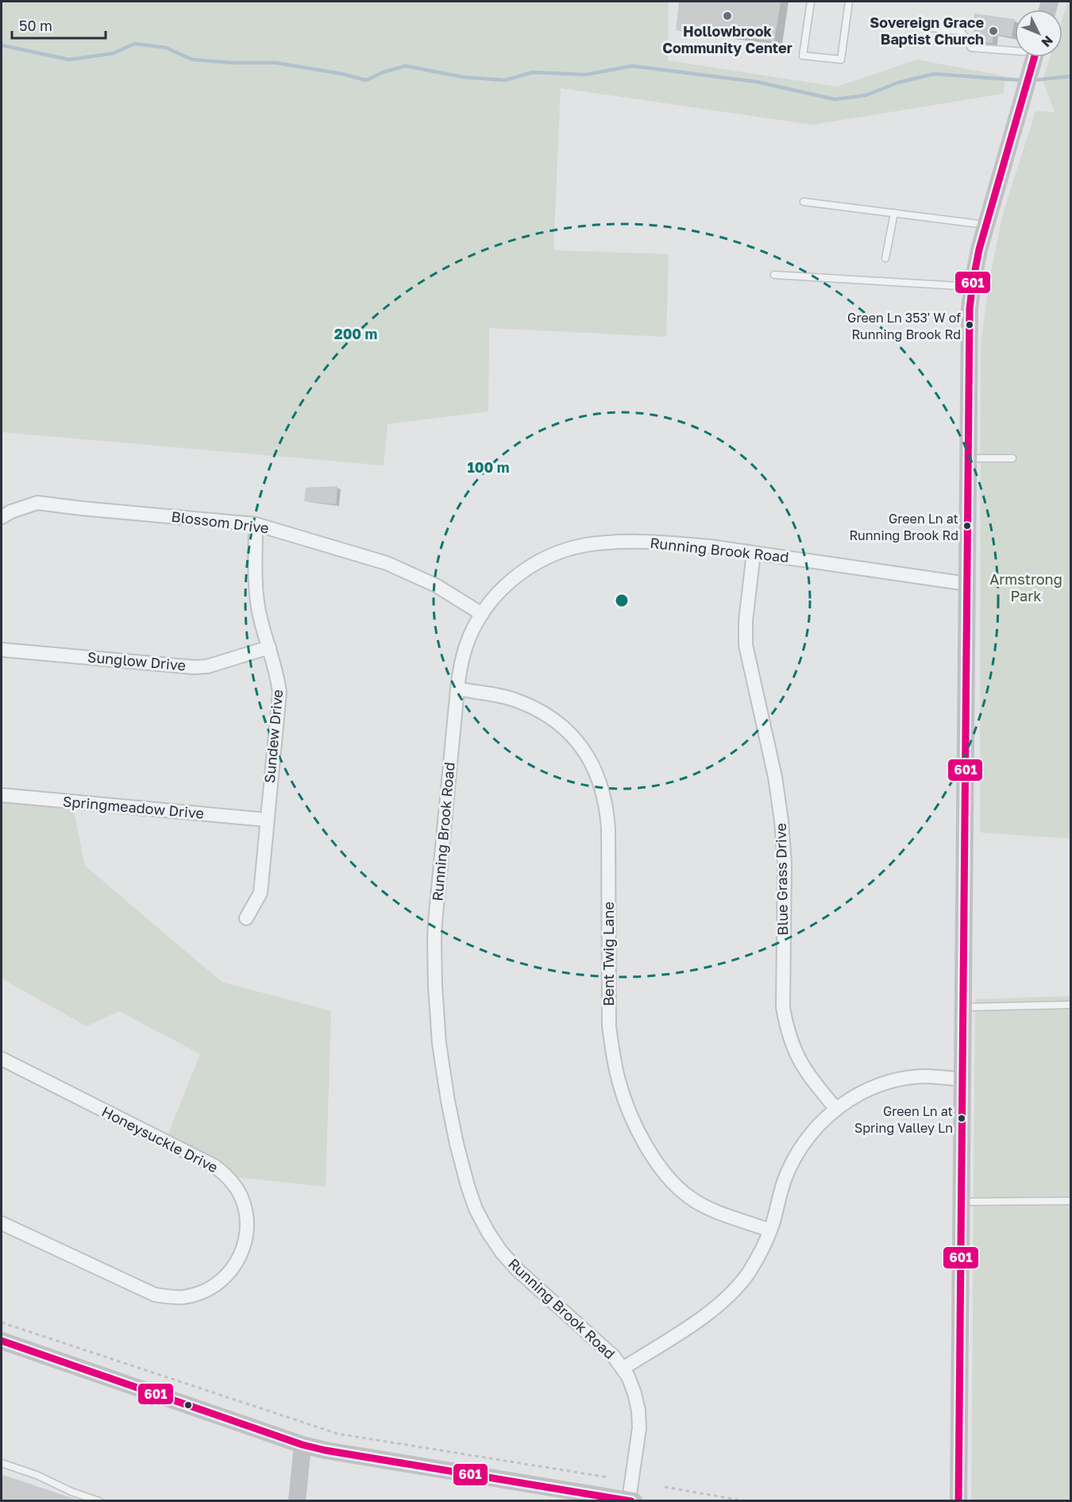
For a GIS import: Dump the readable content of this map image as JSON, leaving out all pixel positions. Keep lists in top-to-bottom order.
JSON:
{
  "streets": {
    "street": [
      "Blossom Drive",
      "Running Brook Road",
      "Sunglow Drive",
      "Sundew Drive",
      "Springmeadow Drive",
      "Blue Grass Drive",
      "Bent Twig Lane",
      "Honeysuckle Drive"
    ]
  },
  "crossings": [
    ["Blossom Drive", "Running Brook Road"],
    ["Blossom Drive", "Sundew Drive"],
    ["Running Brook Road", "Blue Grass Drive"],
    ["Running Brook Road", "Bent Twig Lane"],
    ["Sunglow Drive", "Sundew Drive"],
    ["Sundew Drive", "Springmeadow Drive"]
  ],
  "parks": ["Armstrong Park"],
  "places": [
    "Hollowbrook Community Center",
    "Sovereign Grace Baptist Church",
    "Green Ln 353' W of Running Brook Rd",
    "Green Ln at Running Brook Rd",
    "Green Ln at Spring Valley Ln"
  ],
  "lines": ["transit line 601"],
  "scale_bar": "50 m",
  "north": "bottom right",
  "rings": ["200 m", "100 m"]
}
